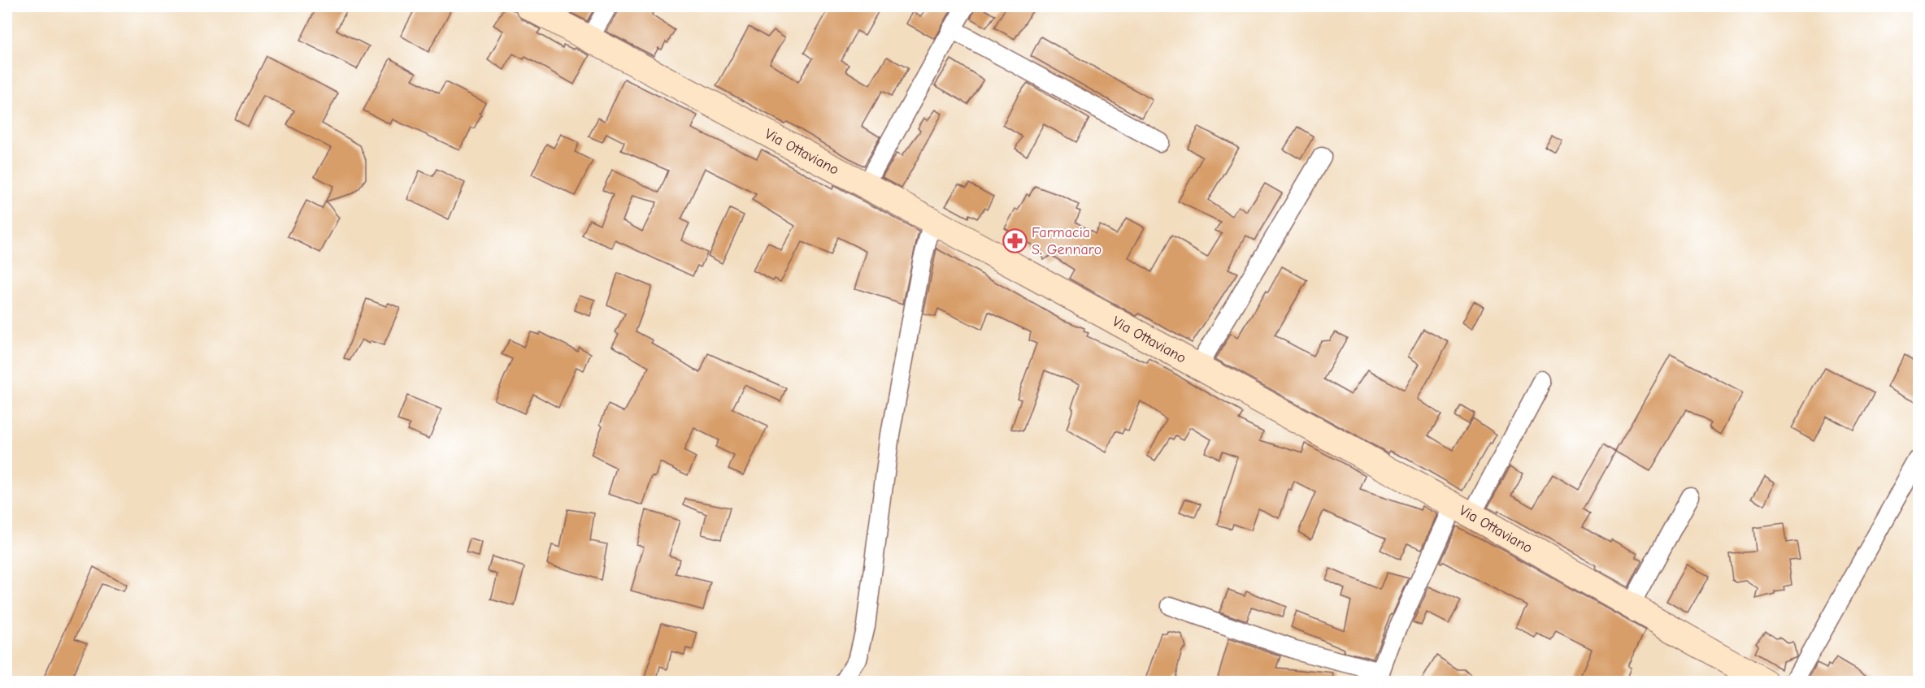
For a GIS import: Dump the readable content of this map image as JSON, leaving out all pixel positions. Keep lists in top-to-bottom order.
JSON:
{
  "streets": {
    "main road": ["Via Ottaviano"]
  },
  "places": {
    "pharmacy": ["Farmacia S. Gennaro"]
  }
}
